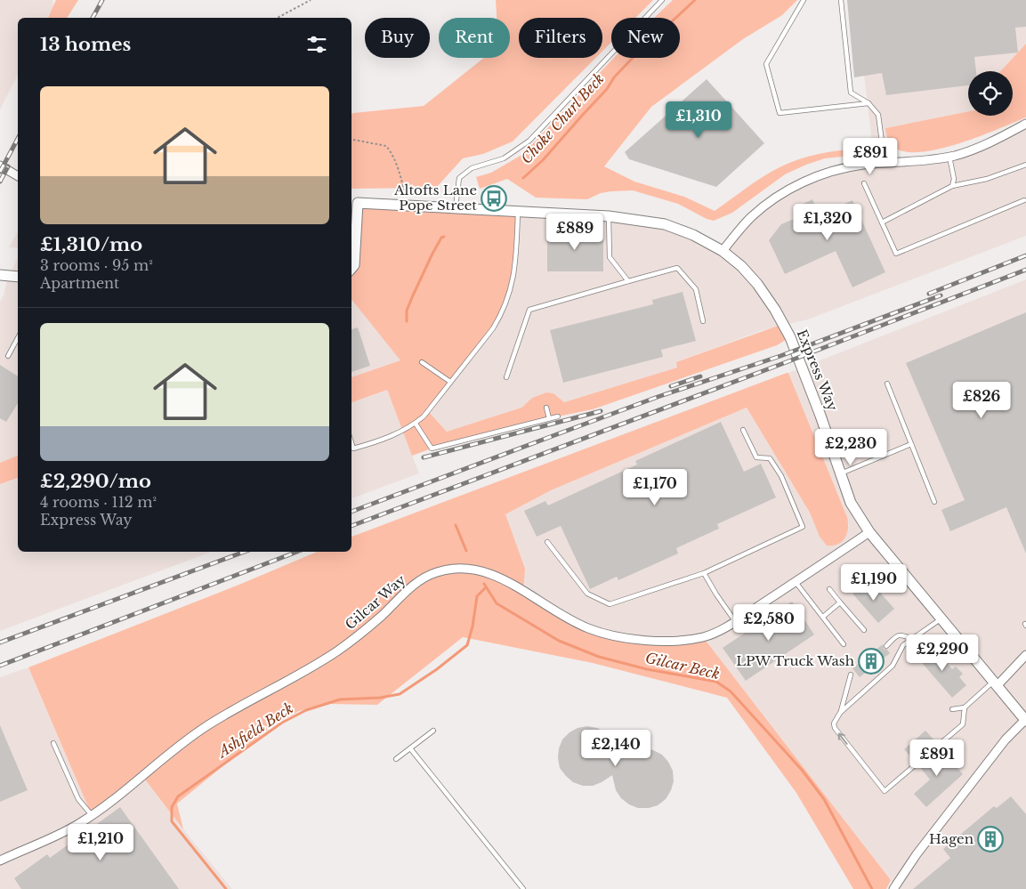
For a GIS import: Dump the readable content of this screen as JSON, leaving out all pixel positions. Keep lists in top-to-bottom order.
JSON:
{
  "streets": {
    "street": ["Express Way", "Gilcar Way"]
  },
  "crossings": [
    ["Express Way", "Gilcar Way"]
  ],
  "water": ["Choke Churl Beck", "Gilcar Beck", "Ashfield Beck"],
  "places": {
    "bus stop": ["Altofts Lane Pope Street"],
    "building": ["LPW Truck Wash", "Hagen"]
  },
  "page": {
    "chip": [
      "Buy",
      "Rent",
      "Filters",
      "New"
    ],
    "heading": "13 homes",
    "list": [
      {
        "name": "£1,310/mo",
        "note": "3 rooms · 95 m² · Apartment"
      },
      {
        "name": "£2,290/mo",
        "note": "4 rooms · 112 m² · Express Way"
      }
    ],
    "price": [
      "£1,310",
      "£891",
      "£1,320",
      "£889",
      "£826",
      "£2,230",
      "£1,170",
      "£1,190",
      "£2,580",
      "£2,290",
      "£2,140",
      "£891",
      "£1,210"
    ]
  }
}
